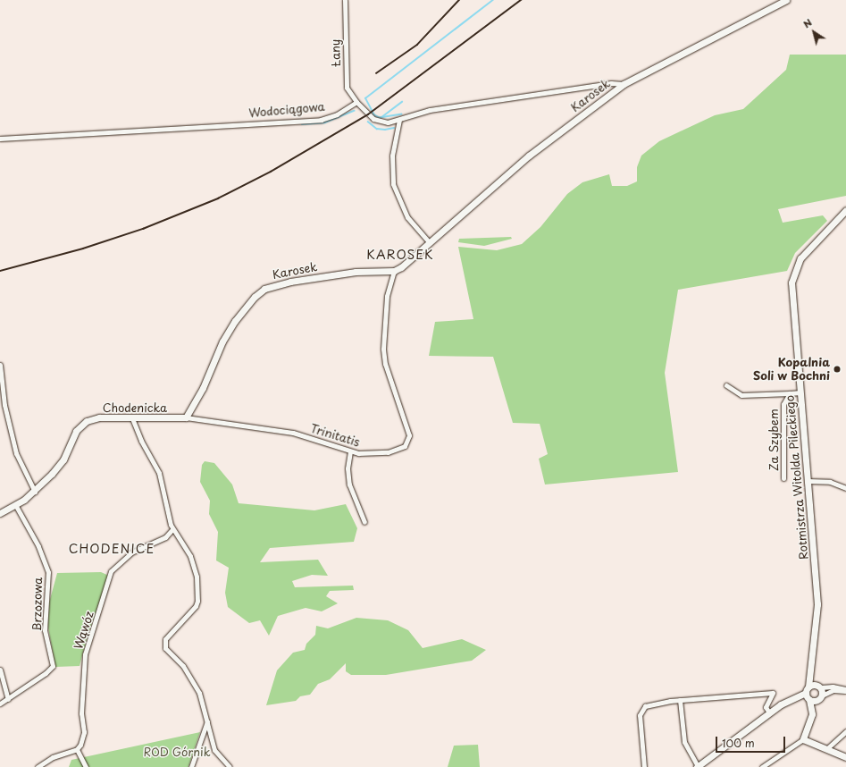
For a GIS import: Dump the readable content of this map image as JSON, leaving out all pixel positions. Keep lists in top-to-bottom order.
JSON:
{
  "streets": {
    "street": [
      "Łany",
      "Karosek",
      "Wodociągowa",
      "Chodenicka",
      "Trinitatis",
      "Za Szybem",
      "Rotmistrza Witolda Pileckiego",
      "Brzozowa",
      "Wąwóz"
    ]
  },
  "crossings": [
    ["Łany", "Wodociągowa"],
    ["Karosek", "Chodenicka"],
    ["Karosek", "Trinitatis"],
    ["Chodenicka", "Trinitatis"],
    ["Chodenicka", "Brzozowa"]
  ],
  "districts": ["KAROSEK", "CHODENICE"],
  "parks": ["ROD Górnik"],
  "places": ["Kopalnia Soli w Bochni"],
  "scale_bar": "100 m",
  "north": "top left"
}
